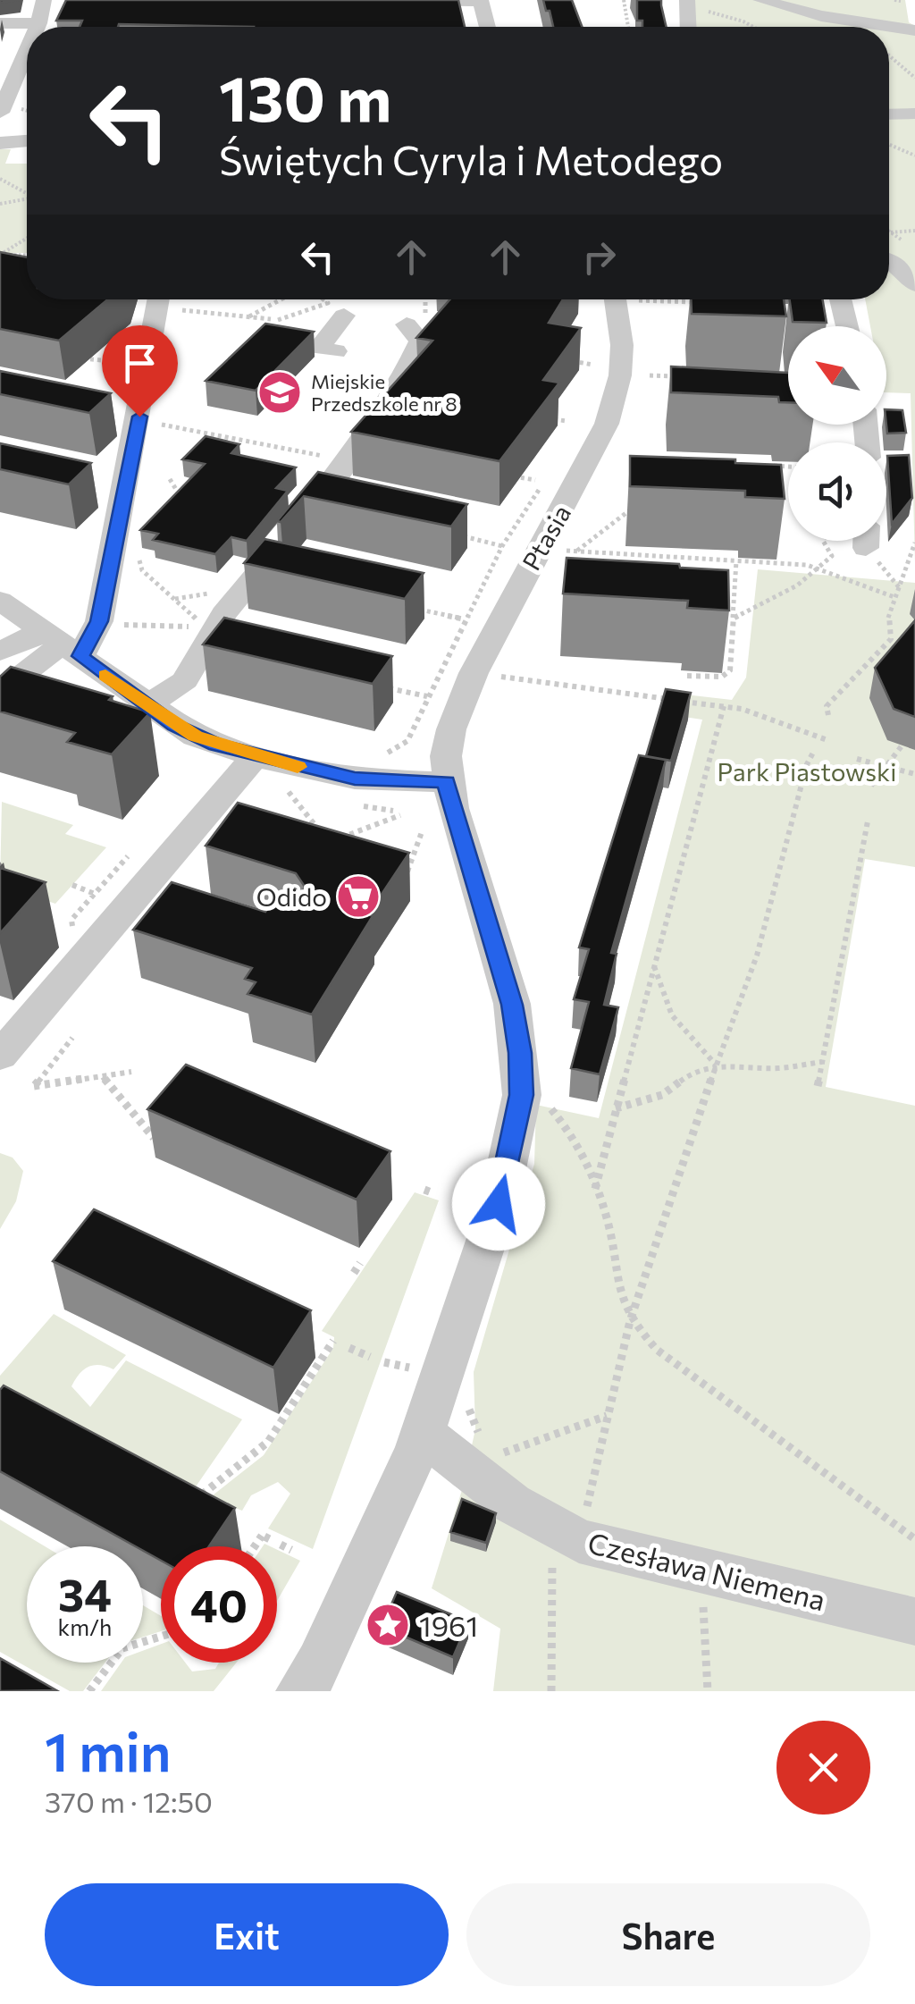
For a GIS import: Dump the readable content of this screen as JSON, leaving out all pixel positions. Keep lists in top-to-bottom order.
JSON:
{
  "streets": {
    "street": ["Ptasia", "Czesława Niemena"]
  },
  "parks": ["Park Piastowski"],
  "places": {
    "school or university": ["Miejskie Przedszkole nr 8"],
    "supermarket": ["Odido"],
    "place": ["1961"]
  },
  "north": "top left",
  "page": {
    "turn": ["130 m", "Świętych Cyryla i Metodego"],
    "speed": "34 km/h",
    "limit": "40",
    "heading": ["1 min", "370 m · 12:50"],
    "buttons": ["Exit", "Share"]
  }
}
